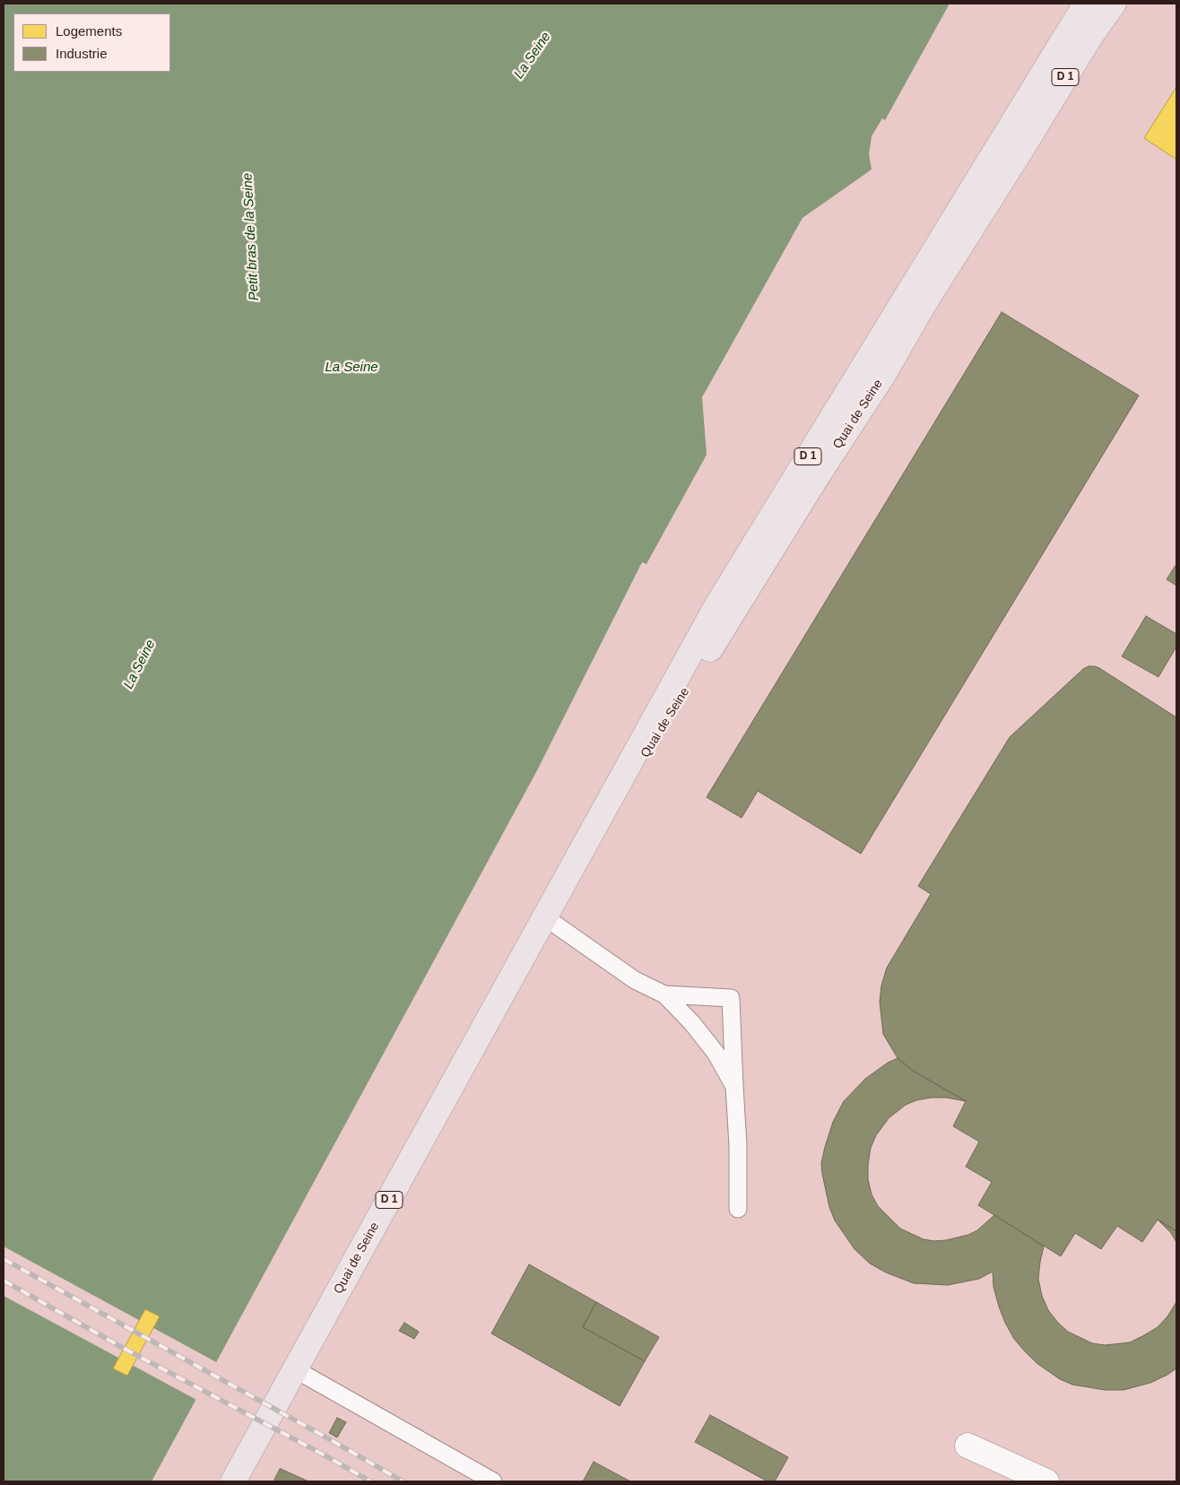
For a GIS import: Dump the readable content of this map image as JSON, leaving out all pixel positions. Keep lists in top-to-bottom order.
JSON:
{
  "streets": {
    "main road": ["D 1", "Quai de Seine"]
  },
  "water": ["La Seine", "Petit bras de la Seine"],
  "legend": ["Logements", "Industrie"]
}
